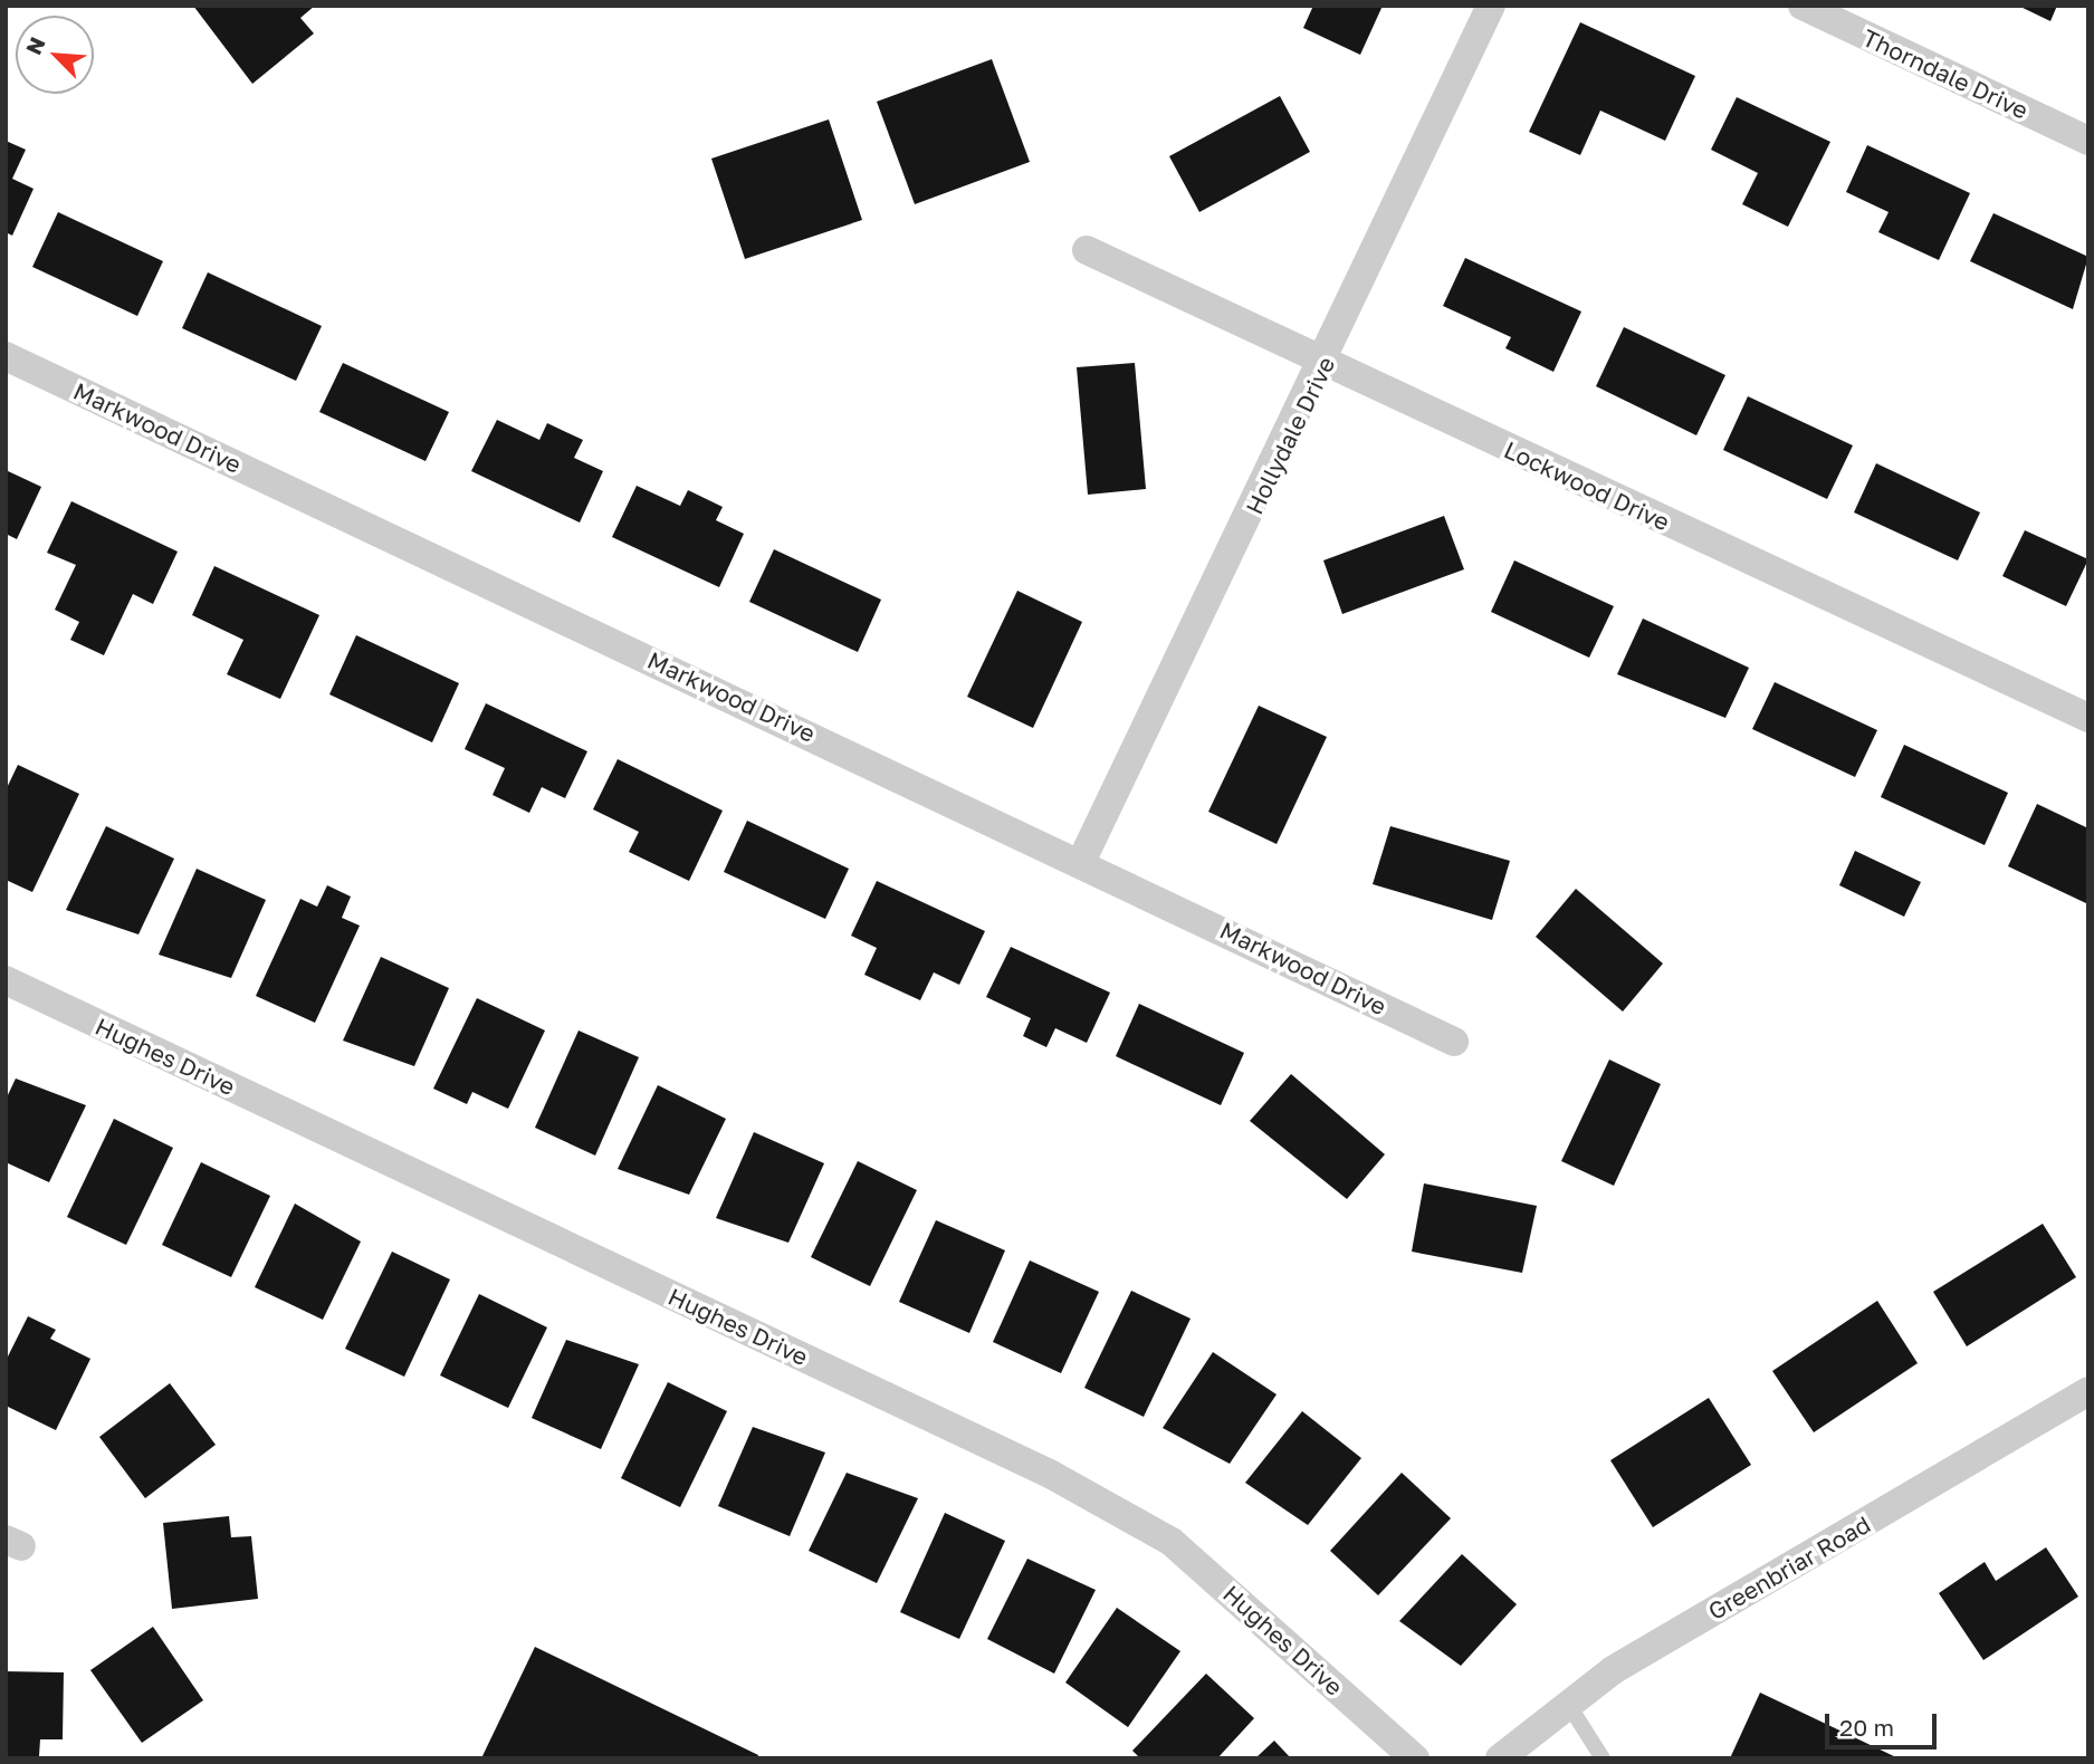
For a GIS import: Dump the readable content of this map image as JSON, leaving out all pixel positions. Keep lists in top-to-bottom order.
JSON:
{
  "streets": {
    "street": [
      "Thorndale Drive",
      "Markwood Drive",
      "Hollydale Drive",
      "Lockwood Drive",
      "Hughes Drive",
      "Greenbriar Road"
    ]
  },
  "crossings": [
    ["Markwood Drive", "Hollydale Drive"],
    ["Hollydale Drive", "Lockwood Drive"]
  ],
  "scale_bar": "20 m",
  "north": "top left"
}
